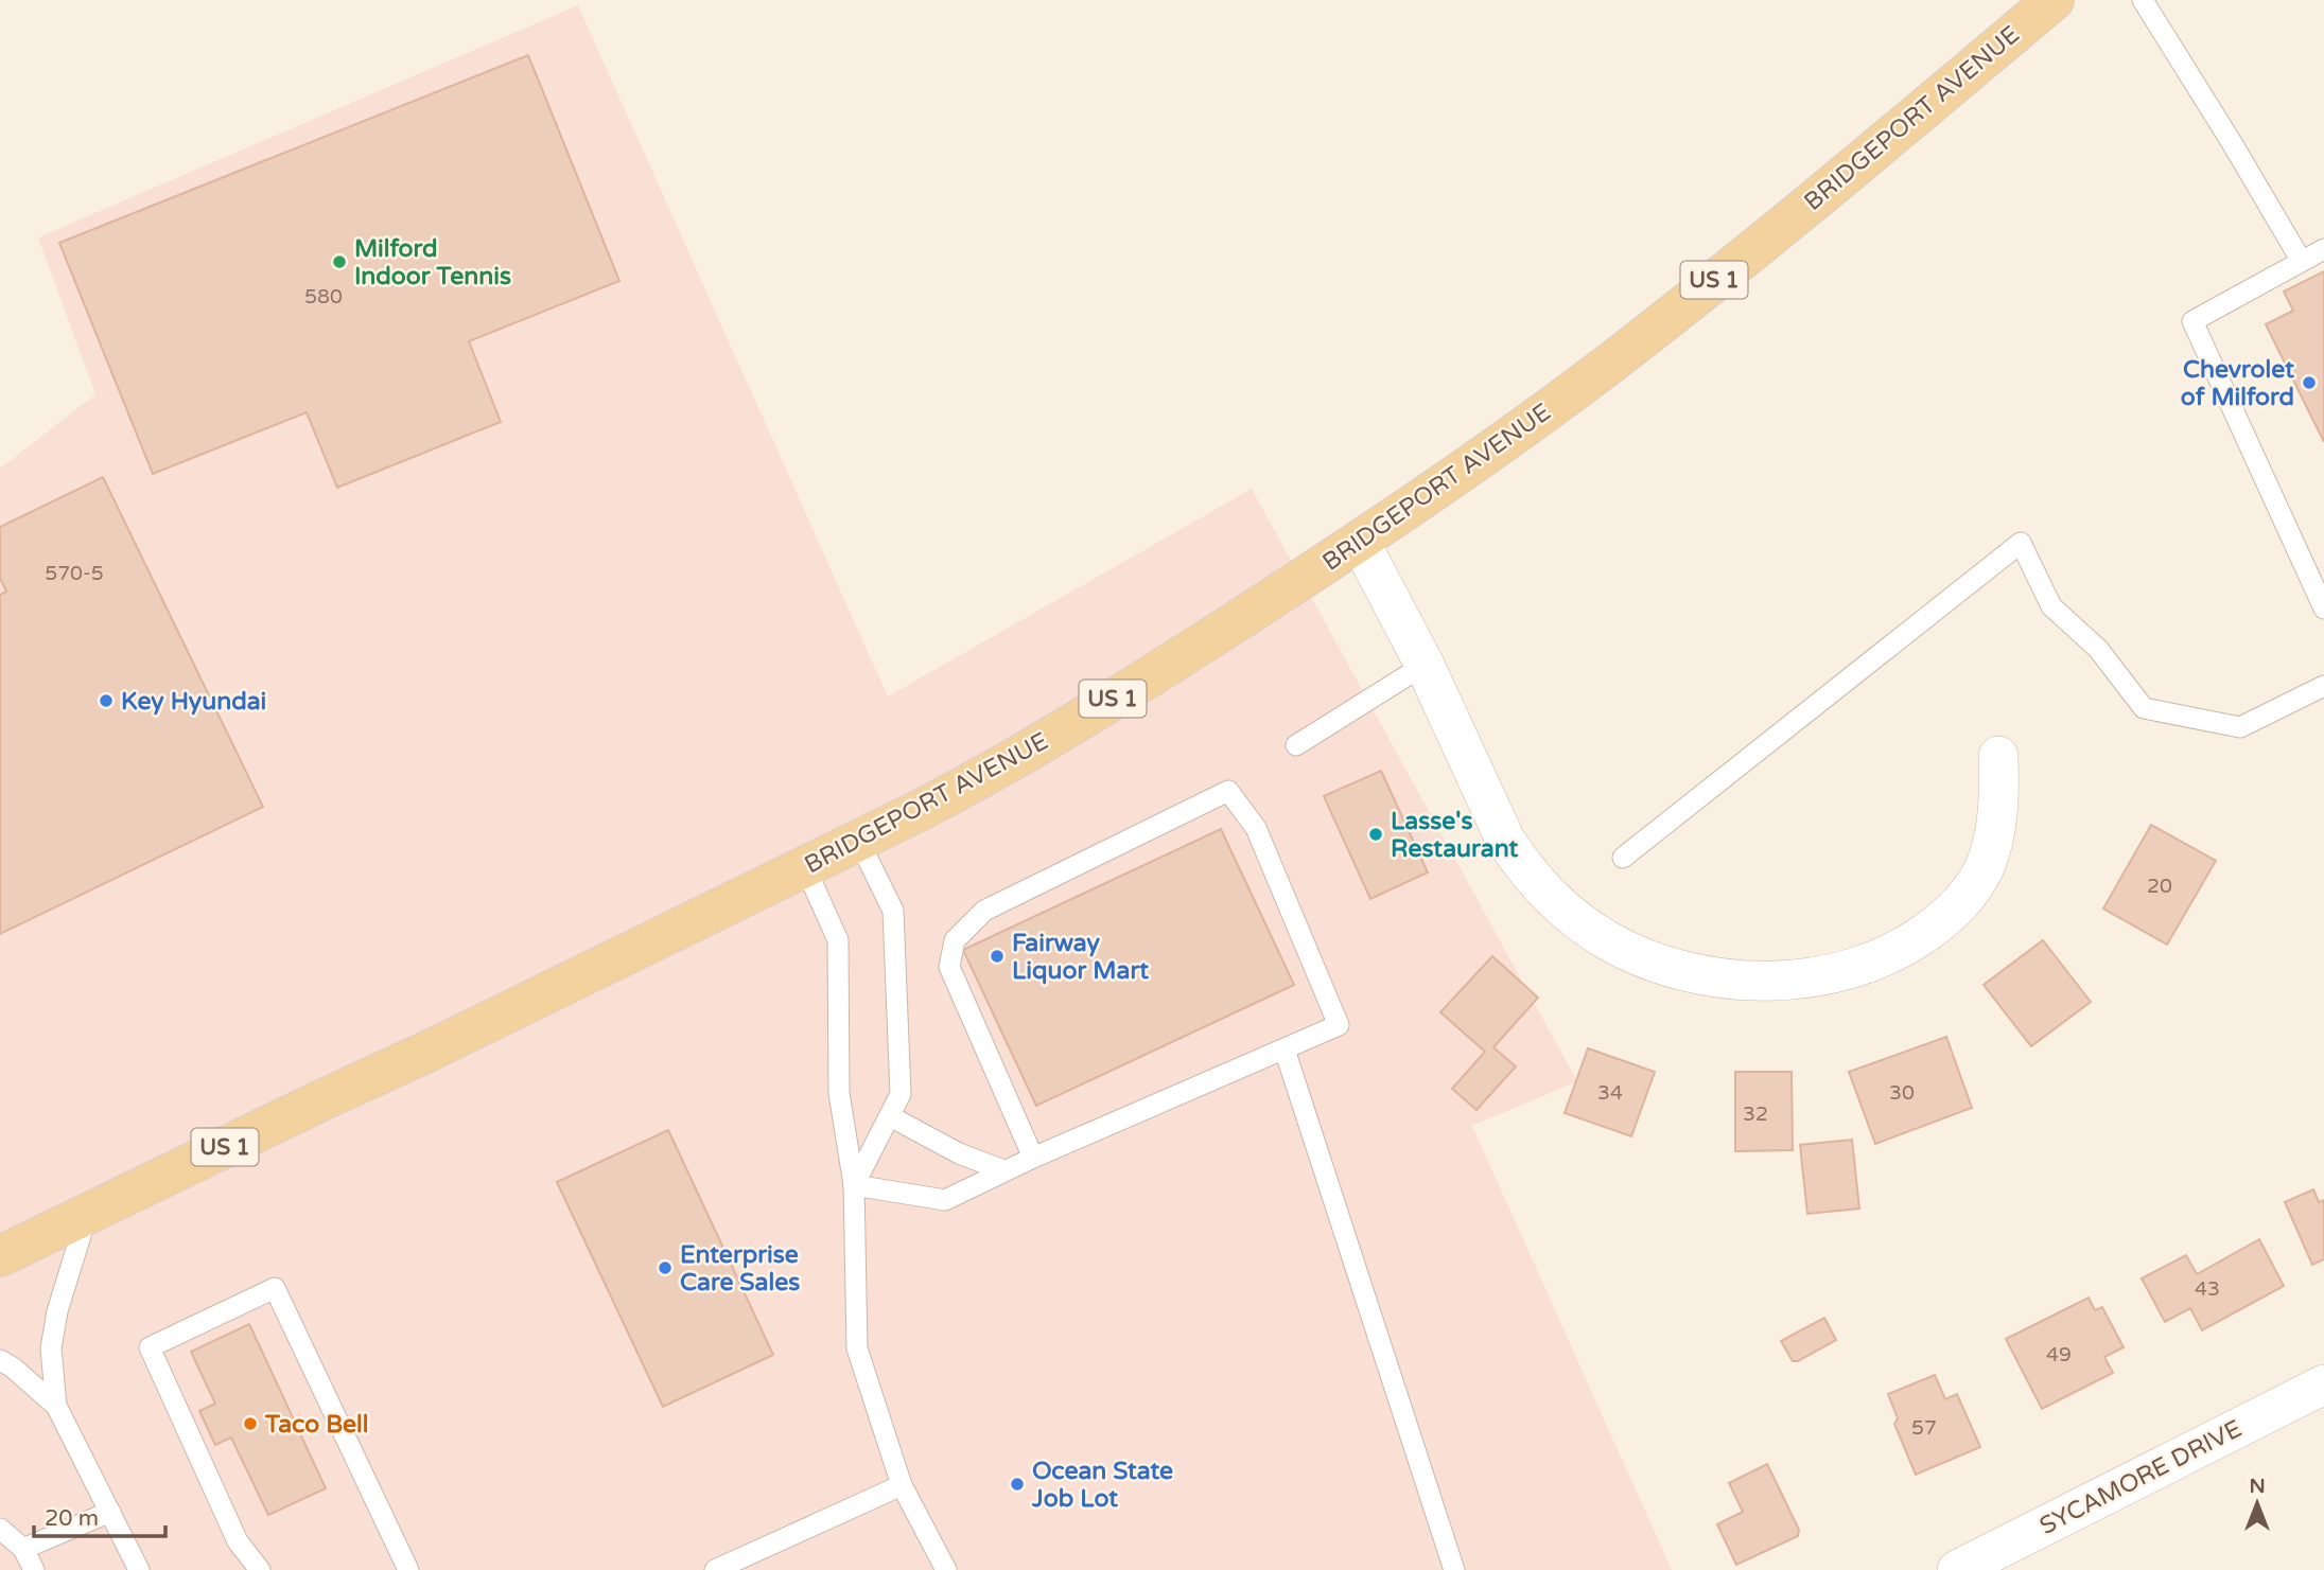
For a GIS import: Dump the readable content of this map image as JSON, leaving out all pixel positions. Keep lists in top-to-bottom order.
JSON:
{
  "streets": {
    "main road": ["BRIDGEPORT AVENUE", "US 1"],
    "street": ["SYCAMORE DRIVE"]
  },
  "places": [
    "Milford Indoor Tennis",
    "Chevrolet of Milford",
    "Key Hyundai",
    "Lasse's Restaurant",
    "Fairway Liquor Mart",
    "Enterprise Care Sales",
    "Taco Bell",
    "Ocean State Job Lot"
  ],
  "house_numbers": [
    "580",
    "570-5",
    "20",
    "34",
    "30",
    "32",
    "43",
    "49",
    "57"
  ],
  "scale_bar": "20 m",
  "north": "top"
}
